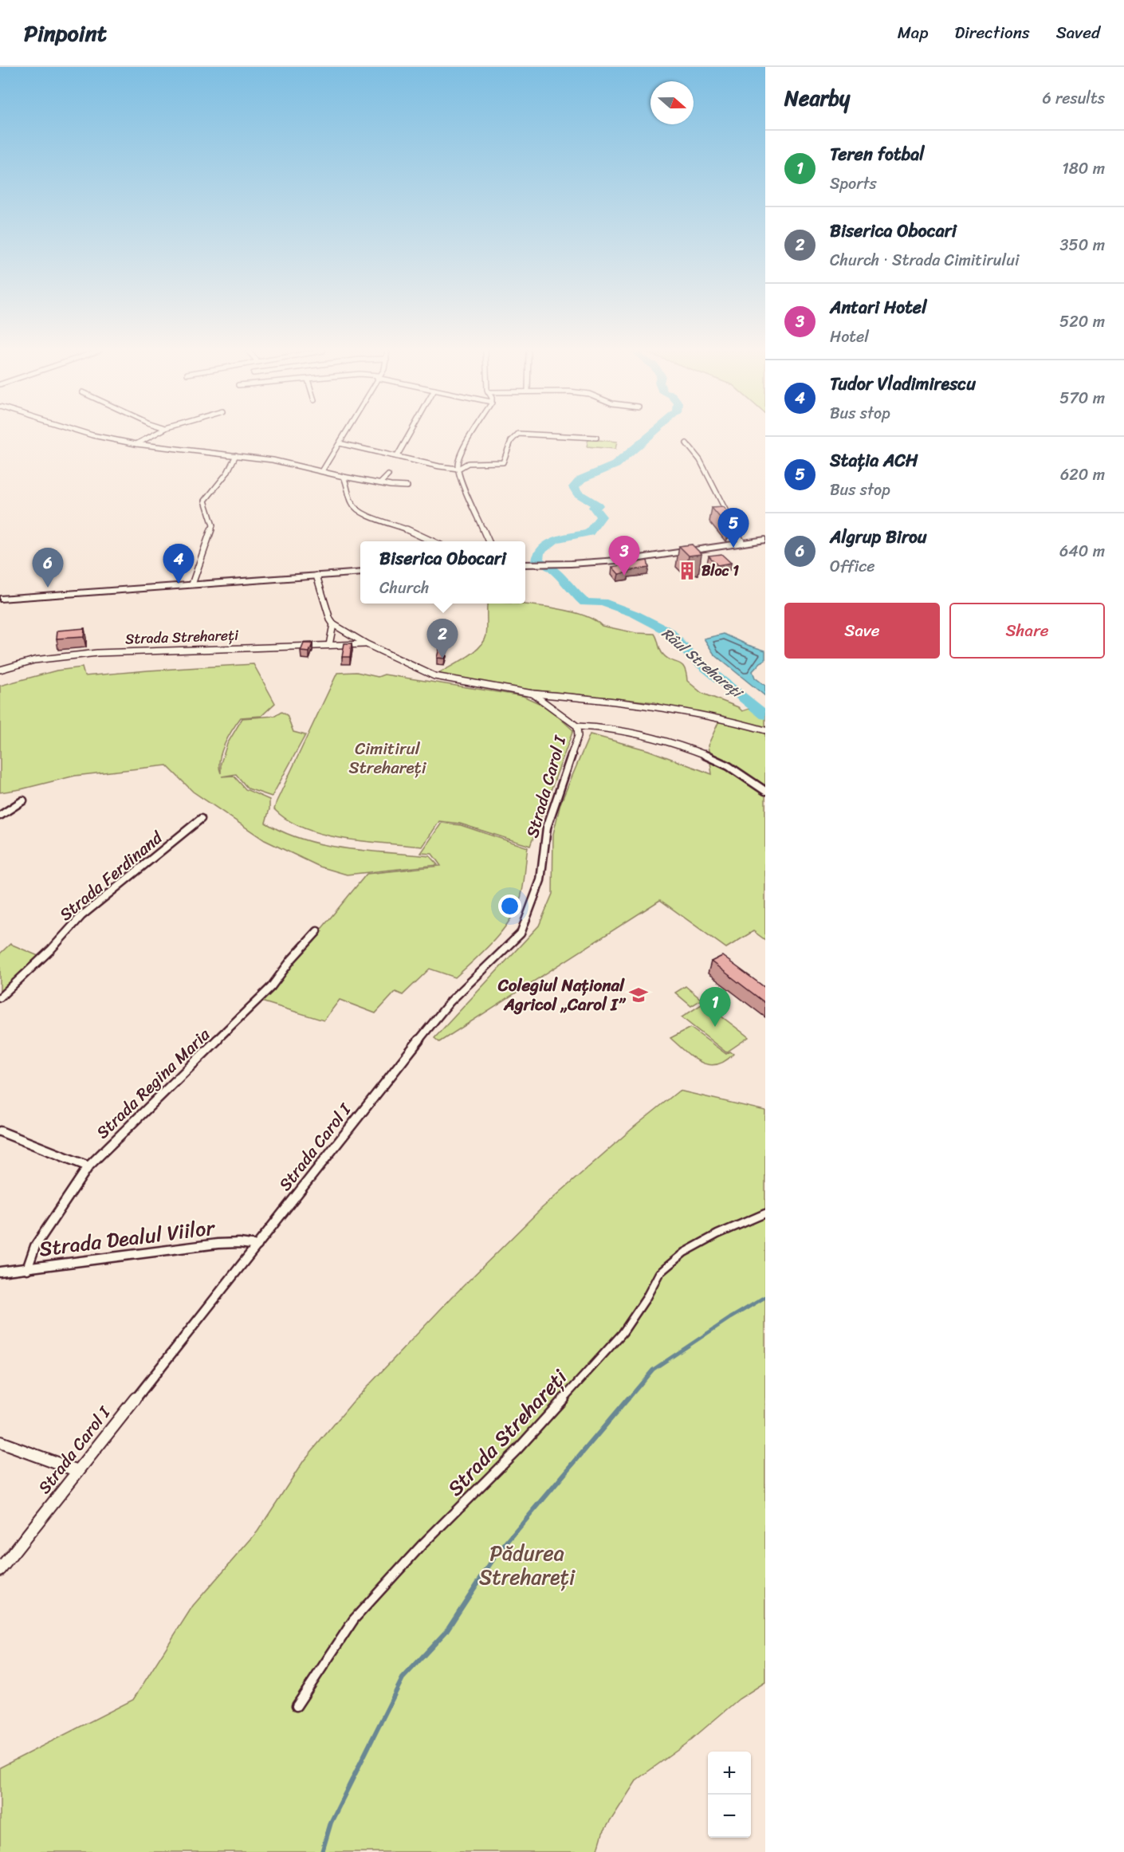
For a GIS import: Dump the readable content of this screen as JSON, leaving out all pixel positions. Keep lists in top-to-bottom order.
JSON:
{
  "streets": {
    "street": [
      "Strada Strehareți",
      "Strada Carol I",
      "Strada Ferdinand",
      "Strada Regina Maria",
      "Strada Dealul Viilor"
    ]
  },
  "crossings": [
    ["Strada Carol I", "Strada Dealul Viilor"],
    ["Strada Regina Maria", "Strada Dealul Viilor"]
  ],
  "water": ["Râul Strehareți"],
  "parks": ["Cimitirul Strehareți", "Pădurea Strehareți"],
  "places": {
    "building": ["Bloc 1"],
    "school or university": ["Colegiul Național Agricol „Carol I”"]
  },
  "north": "right",
  "page": {
    "header": "Pinpoint",
    "nav": ["Map", "Directions", "Saved"],
    "heading": ["Nearby", "6 results"],
    "list": [
      {
        "mark": "1",
        "name": "Teren fotbal",
        "note": "Sports",
        "value": "180 m"
      },
      {
        "mark": "2",
        "name": "Biserica Obocari",
        "note": "Church · Strada Cimitirului",
        "value": "350 m"
      },
      {
        "mark": "3",
        "name": "Antari Hotel",
        "note": "Hotel",
        "value": "520 m"
      },
      {
        "mark": "4",
        "name": "Tudor Vladimirescu",
        "note": "Bus stop",
        "value": "570 m"
      },
      {
        "mark": "5",
        "name": "Stația ACH",
        "note": "Bus stop",
        "value": "620 m"
      },
      {
        "mark": "6",
        "name": "Algrup Birou",
        "note": "Office",
        "value": "640 m"
      }
    ],
    "pins": [
      "5",
      "3",
      "4",
      "6",
      "2",
      "1"
    ],
    "popup": ["Biserica Obocari", "Church"],
    "buttons": ["Save", "Share"],
    "map_buttons": ["+", "−"]
  }
}
